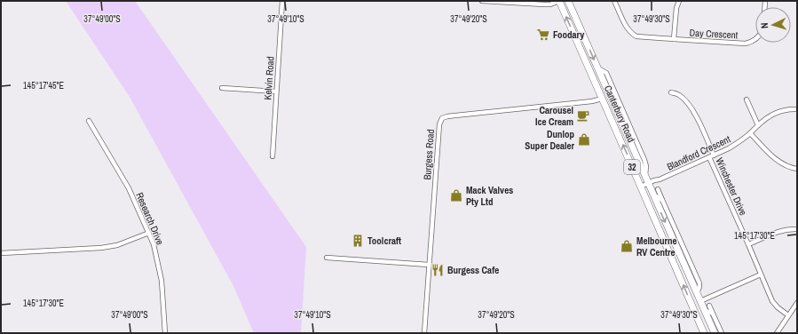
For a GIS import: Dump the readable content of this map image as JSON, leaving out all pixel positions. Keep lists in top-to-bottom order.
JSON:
{
  "streets": {
    "main road": ["Canterbury Road", "32"],
    "street": [
      "Day Crescent",
      "Kelvin Road",
      "Blandford Crescent",
      "Burgess Road",
      "Winchester Drive",
      "Research Drive"
    ]
  },
  "crossings": [
    ["Canterbury Road", "Blandford Crescent"],
    ["Canterbury Road", "Burgess Road"],
    ["Blandford Crescent", "Winchester Drive"]
  ],
  "places": {
    "supermarket": ["Foodary"],
    "cafe": ["Carousel Ice Cream"],
    "shop": ["Dunlop Super Dealer", "Mack Valves Pty Ltd", "Melbourne RV Centre"],
    "building": ["Toolcraft"],
    "restaurant": ["Burgess Cafe"]
  },
  "north": "left",
  "coordinates": [
    "37°49'00\"S",
    "37°49'10\"S",
    "37°49'20\"S",
    "37°49'30\"S",
    "145°17'45\"E",
    "145°17'30\"E"
  ]
}
